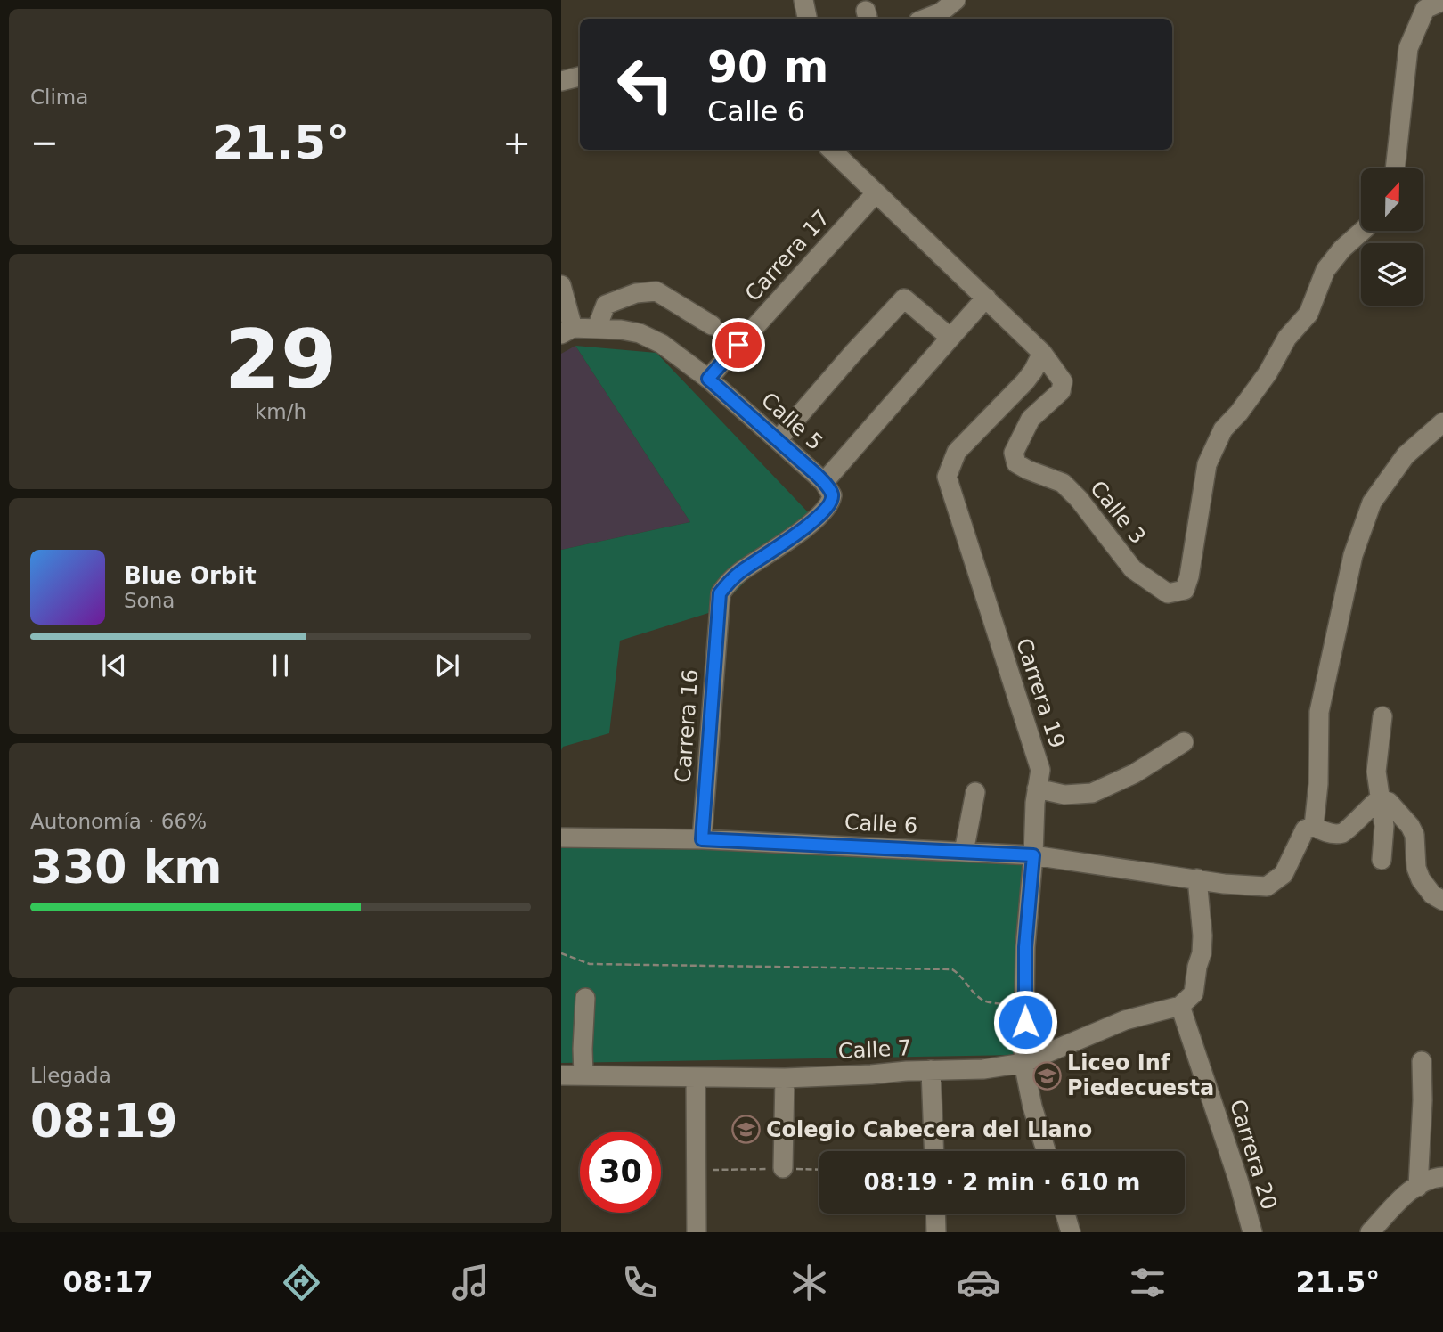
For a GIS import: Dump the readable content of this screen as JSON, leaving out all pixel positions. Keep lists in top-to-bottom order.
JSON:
{
  "streets": {
    "street": [
      "Carrera 17",
      "Calle 5",
      "Calle 3",
      "Carrera 19",
      "Carrera 16",
      "Calle 6",
      "Calle 7",
      "Carrera 20"
    ]
  },
  "crossings": [
    ["Carrera 17", "Calle 5"],
    ["Carrera 17", "Calle 3"],
    ["Calle 5", "Carrera 16"],
    ["Calle 3", "Carrera 19"],
    ["Carrera 19", "Calle 6"],
    ["Carrera 19", "Calle 7"],
    ["Carrera 16", "Calle 6"],
    ["Calle 7", "Carrera 20"]
  ],
  "places": {
    "school or university": ["Liceo Inf Piedecuesta", "Colegio Cabecera del Llano"]
  },
  "north": "top",
  "page": {
    "tile": [
      "Clima",
      ["29", "km/h"],
      ["Autonomía · 66%", "330 km"],
      ["Llegada", "08:19"]
    ],
    "turn": ["90 m", "Calle 6"],
    "heat": ["−", "21.5°", "+"],
    "song": ["Blue Orbit", "Sona"],
    "limit": "30",
    "trip": "08:19 · 2 min · 610 m",
    "tabs": ["08:17", "21.5°"]
  }
}
